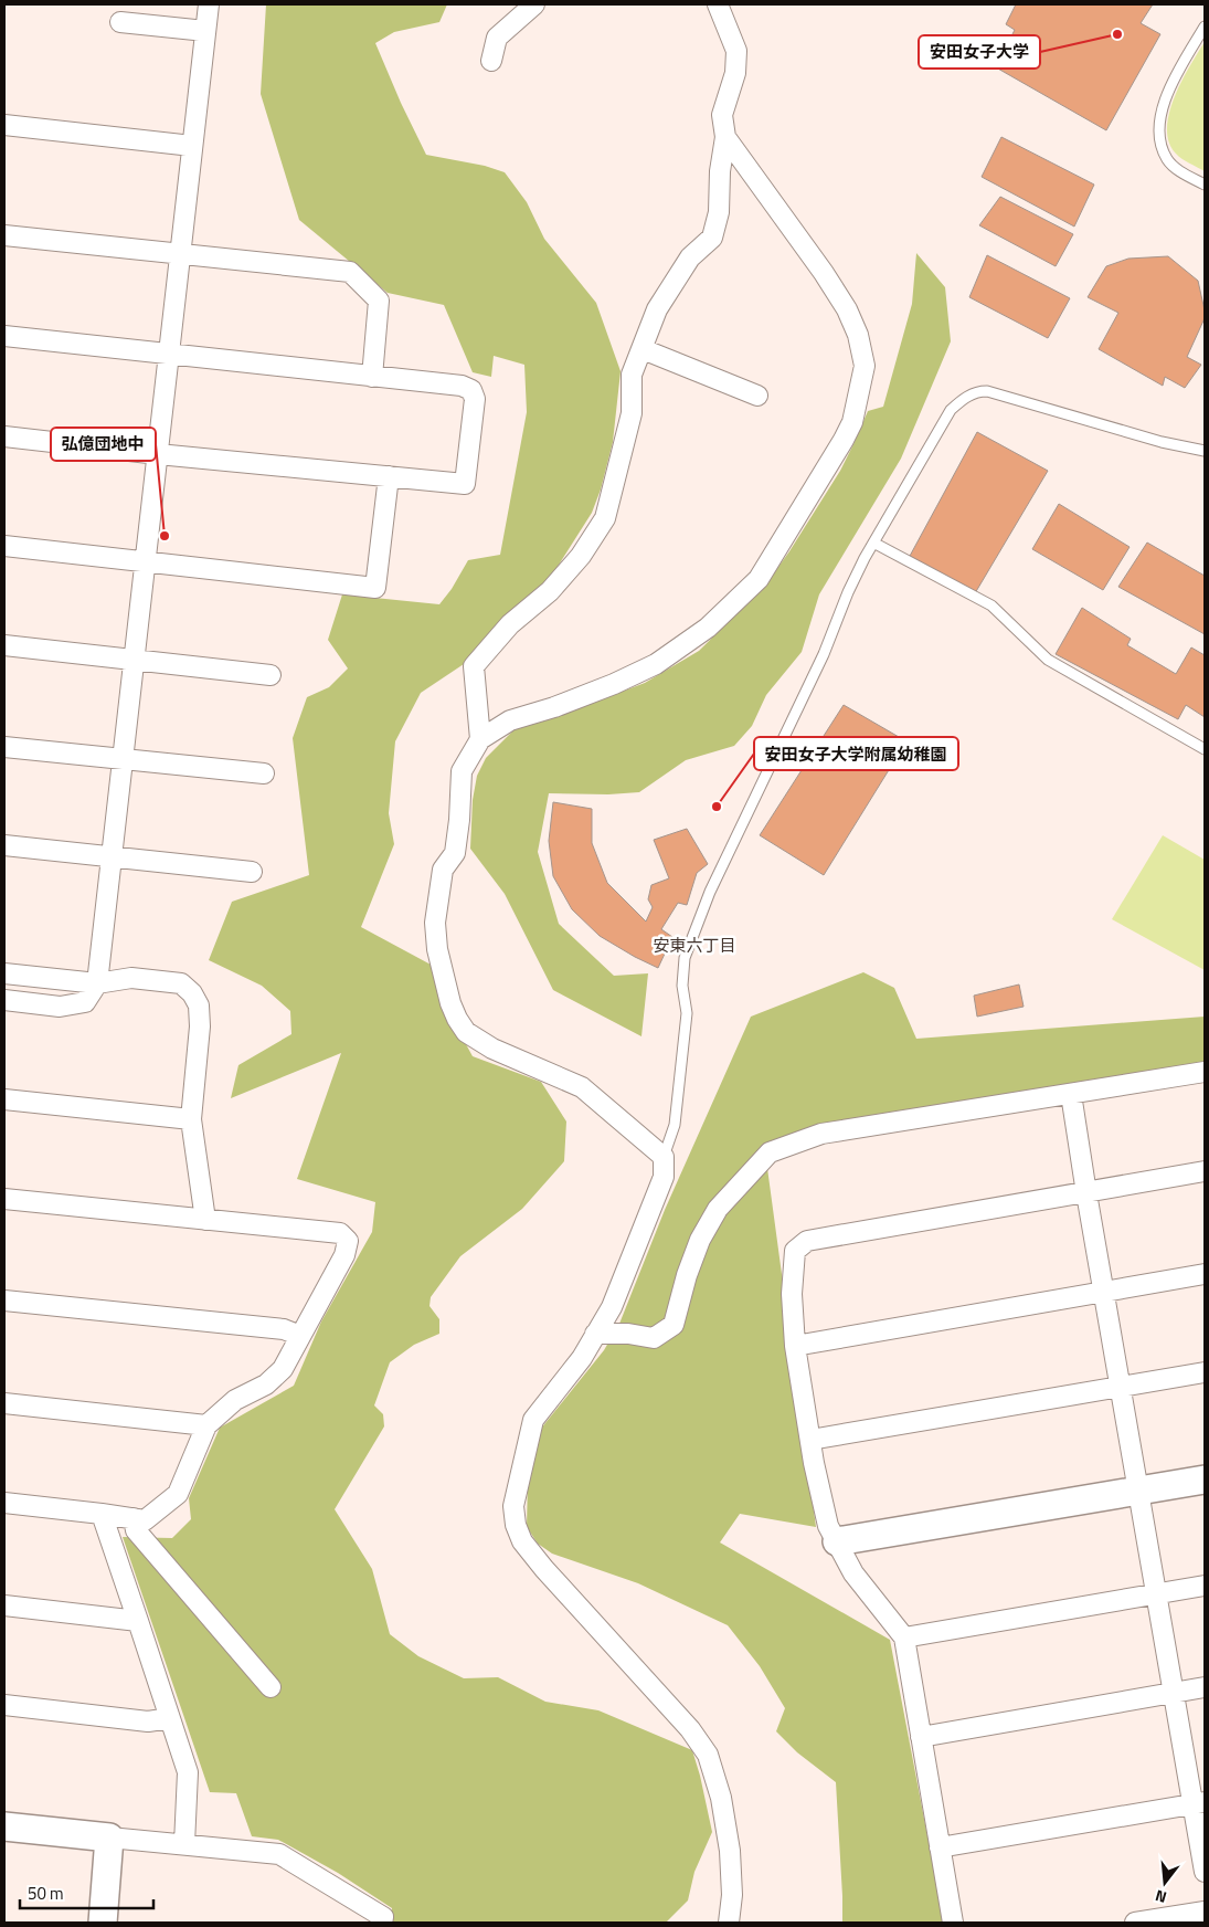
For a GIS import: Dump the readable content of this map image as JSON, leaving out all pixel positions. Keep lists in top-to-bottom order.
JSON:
{
  "districts": ["安東六丁目"],
  "places": ["安田女子大学", "弘億団地中", "安田女子大学附属幼稚園"],
  "scale_bar": "50 m",
  "north": "bottom"
}
